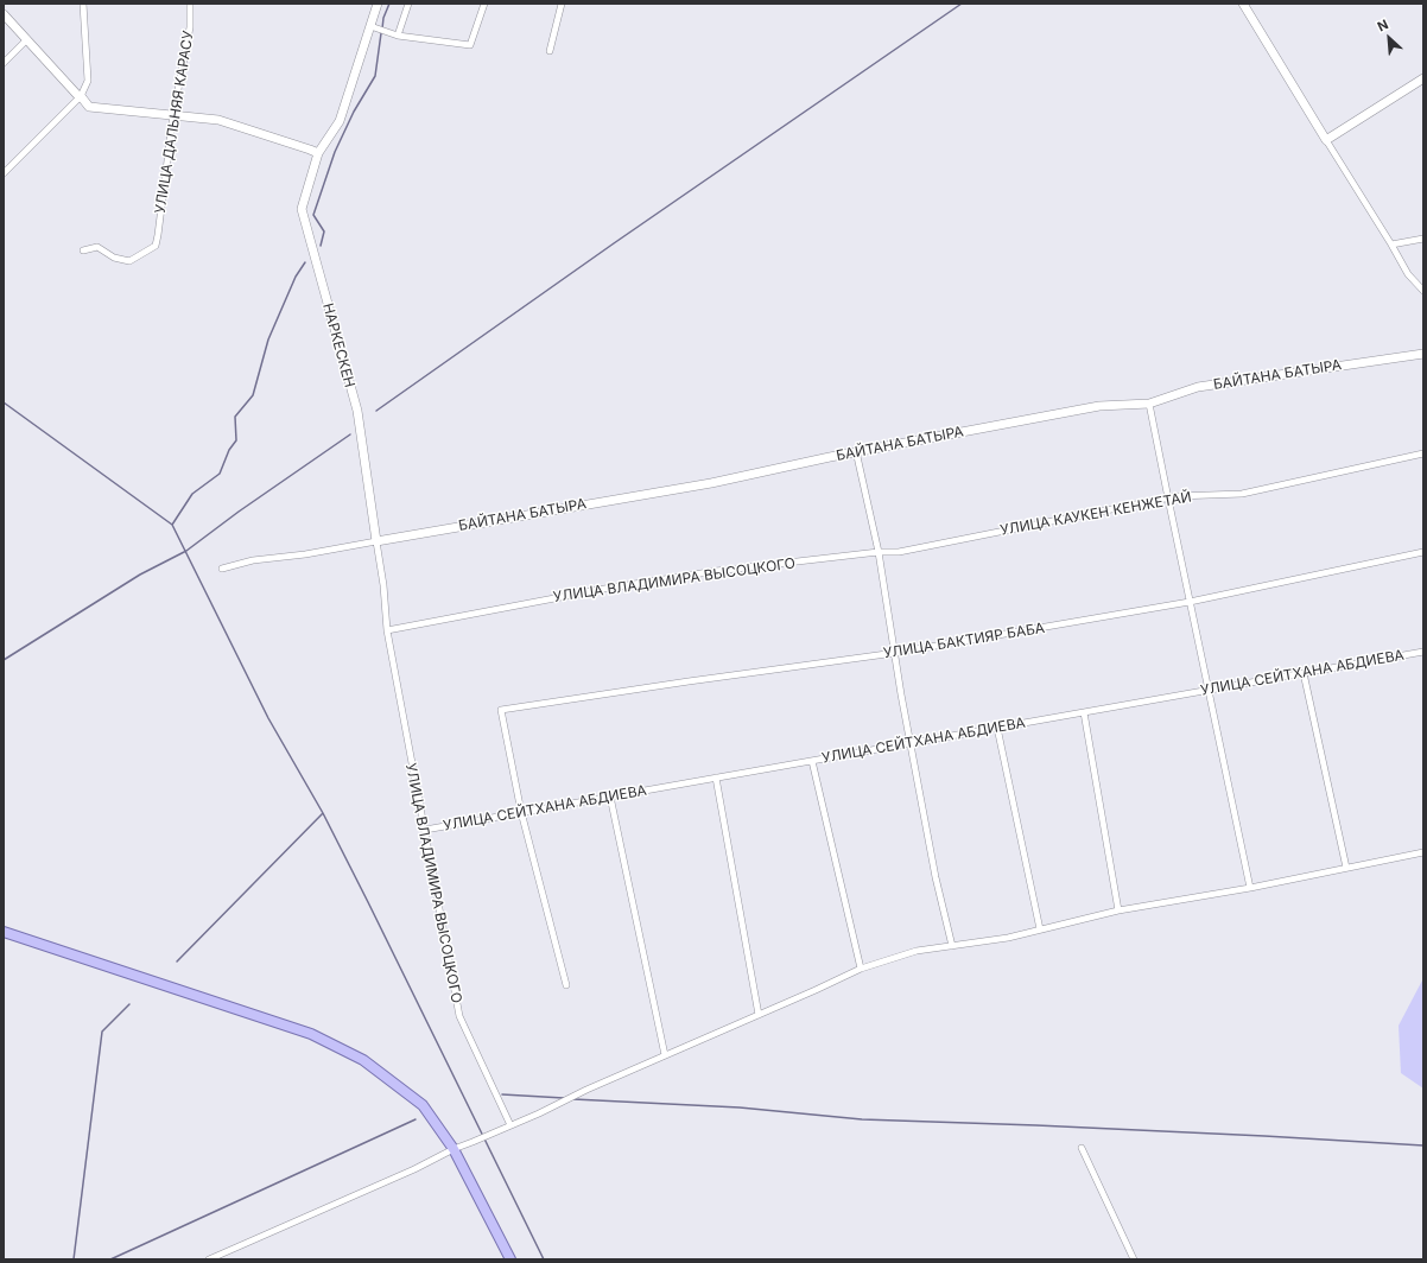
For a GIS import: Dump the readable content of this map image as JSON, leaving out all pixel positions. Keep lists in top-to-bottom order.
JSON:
{
  "streets": {
    "street": [
      "УЛИЦА ДАЛЬНЯЯ КАРАСУ",
      "НАРКЕСКЕН",
      "БАЙТАНА БАТЫРА",
      "УЛИЦА КАУКЕН КЕНЖЕТАЙ",
      "УЛИЦА ВЛАДИМИРА ВЫСОЦКОГО",
      "УЛИЦА БАКТИЯР БАБА",
      "УЛИЦА СЕЙТХАНА АБДИЕВА"
    ]
  },
  "crossings": [
    ["НАРКЕСКЕН", "БАЙТАНА БАТЫРА"],
    ["НАРКЕСКЕН", "УЛИЦА ВЛАДИМИРА ВЫСОЦКОГО"],
    ["БАЙТАНА БАТЫРА", "УЛИЦА ВЛАДИМИРА ВЫСОЦКОГО"],
    ["УЛИЦА КАУКЕН КЕНЖЕТАЙ", "УЛИЦА ВЛАДИМИРА ВЫСОЦКОГО"],
    ["УЛИЦА ВЛАДИМИРА ВЫСОЦКОГО", "УЛИЦА СЕЙТХАНА АБДИЕВА"],
    ["УЛИЦА БАКТИЯР БАБА", "УЛИЦА СЕЙТХАНА АБДИЕВА"]
  ],
  "north": "top left"
}
